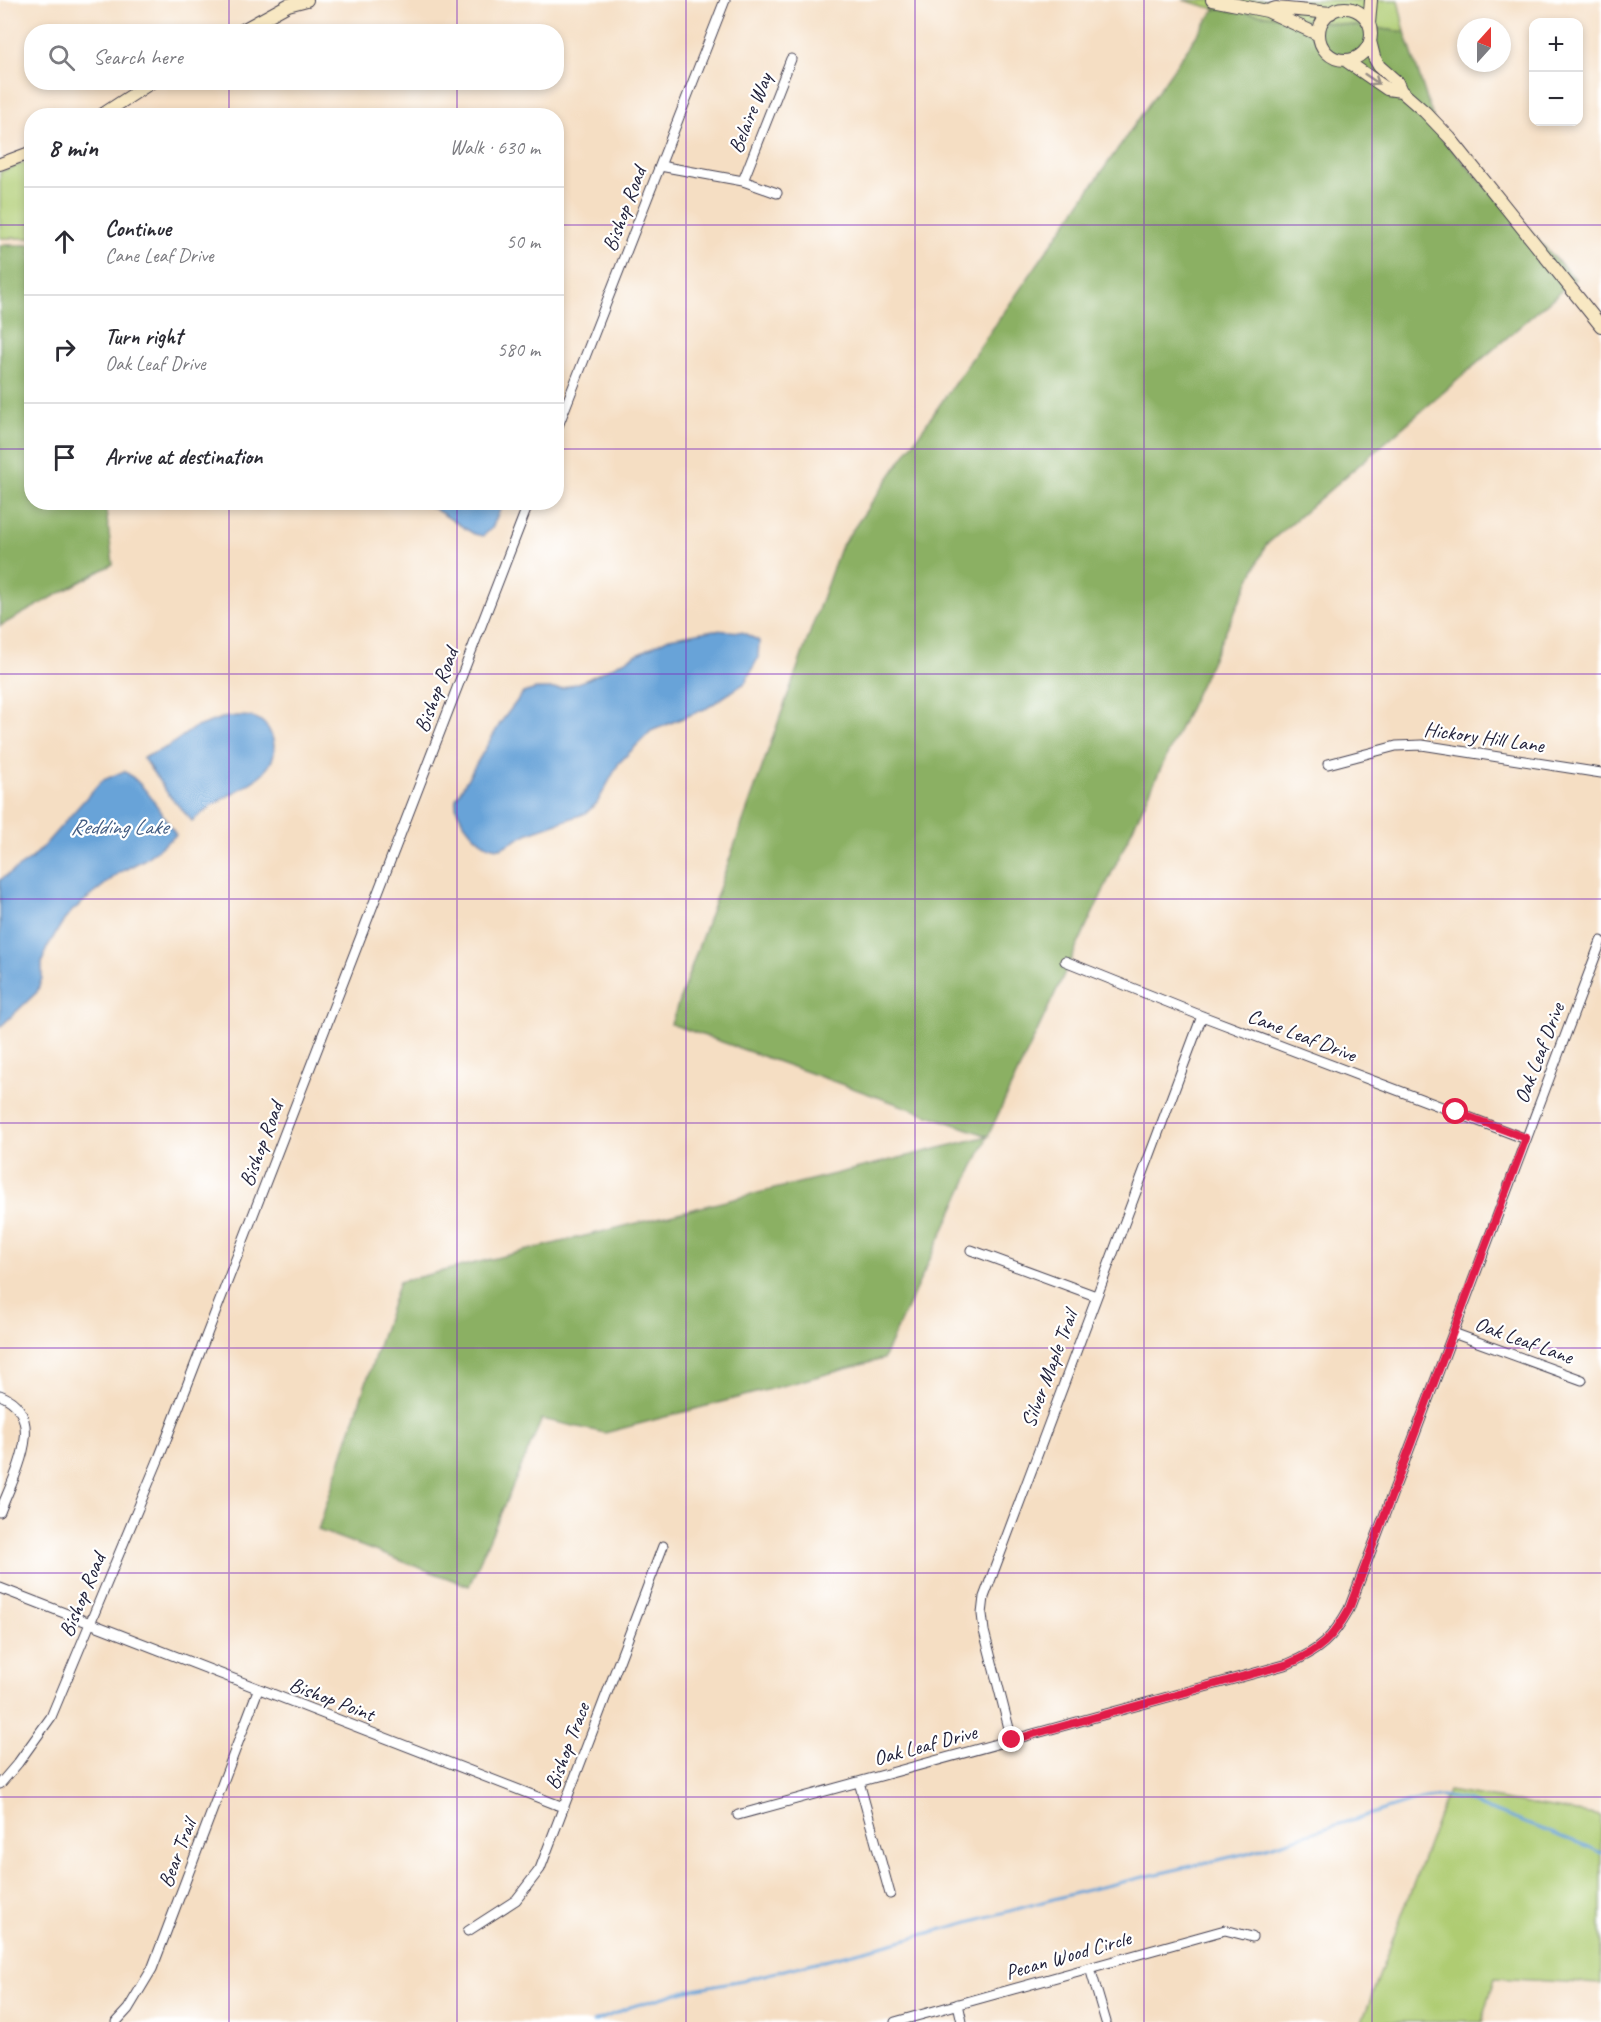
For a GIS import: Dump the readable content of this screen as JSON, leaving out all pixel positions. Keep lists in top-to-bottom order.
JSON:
{
  "streets": {
    "street": [
      "Belaire Way",
      "Bishop Road",
      "Hickory Hill Lane",
      "Cane Leaf Drive",
      "Oak Leaf Drive",
      "Oak Leaf Lane",
      "Silver Maple Trail",
      "Bishop Point",
      "Bishop Trace",
      "Bear Trail",
      "Pecan Wood Circle"
    ]
  },
  "crossings": [
    ["Bishop Road", "Bishop Point"],
    ["Cane Leaf Drive", "Oak Leaf Drive"],
    ["Cane Leaf Drive", "Silver Maple Trail"],
    ["Oak Leaf Drive", "Oak Leaf Lane"],
    ["Oak Leaf Drive", "Silver Maple Trail"],
    ["Bishop Point", "Bishop Trace"],
    ["Bishop Point", "Bear Trail"]
  ],
  "water": ["Redding Lake"],
  "north": "top",
  "page": {
    "map_buttons": ["+", "−"],
    "search": "Search here",
    "heading": ["8 min", "Walk · 630 m"],
    "list": [
      ["Continue", "Cane Leaf Drive", "50 m"],
      ["Turn right", "Oak Leaf Drive", "580 m"],
      "Arrive at destination"
    ]
  }
}
